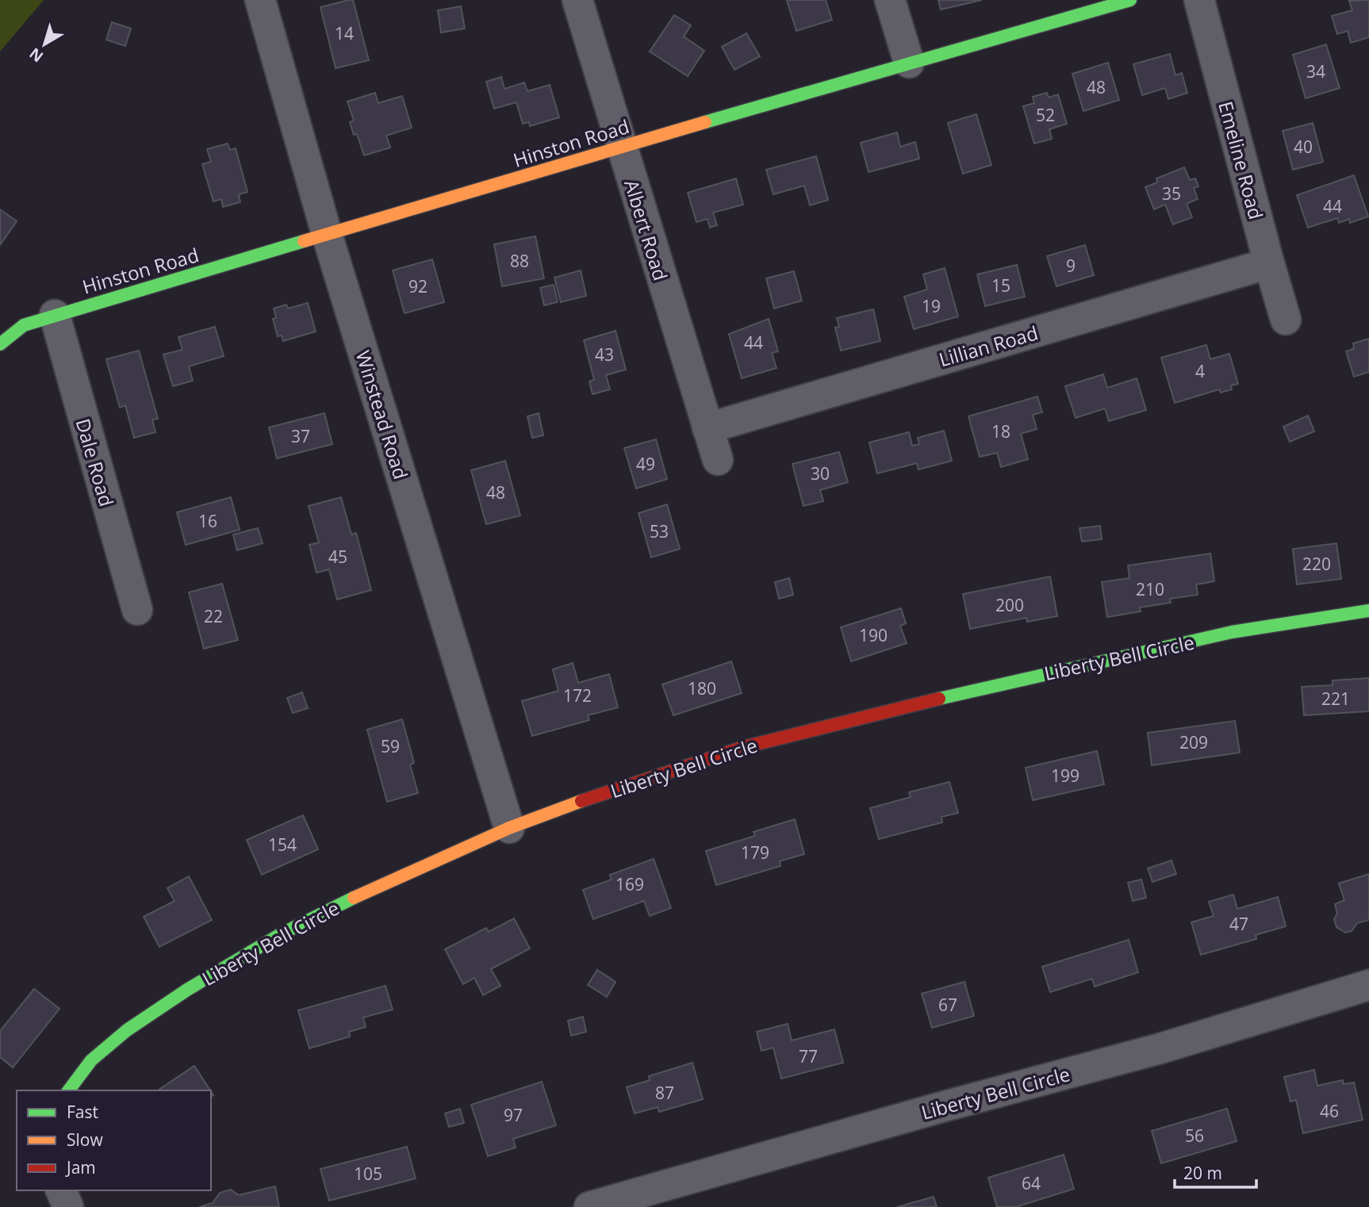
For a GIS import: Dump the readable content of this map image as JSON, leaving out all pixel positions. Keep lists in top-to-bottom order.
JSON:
{
  "streets": {
    "street": [
      "Hinston Road",
      "Emeline Road",
      "Albert Road",
      "Lillian Road",
      "Winstead Road",
      "Dale Road",
      "Liberty Bell Circle"
    ]
  },
  "crossings": [
    ["Hinston Road", "Albert Road"],
    ["Hinston Road", "Winstead Road"],
    ["Hinston Road", "Dale Road"],
    ["Emeline Road", "Lillian Road"],
    ["Albert Road", "Lillian Road"],
    ["Winstead Road", "Liberty Bell Circle"]
  ],
  "house_numbers": [
    "14",
    "34",
    "48",
    "52",
    "40",
    "35",
    "44",
    "88",
    "9",
    "15",
    "92",
    "19",
    "44",
    "43",
    "4",
    "18",
    "37",
    "49",
    "30",
    "48",
    "16",
    "53",
    "45",
    "220",
    "210",
    "200",
    "22",
    "190",
    "180",
    "172",
    "221",
    "209",
    "59",
    "199",
    "154",
    "179",
    "169",
    "47",
    "67",
    "77",
    "87",
    "46",
    "97",
    "56",
    "105",
    "64"
  ],
  "legend": ["Fast", "Slow", "Jam"],
  "scale_bar": "20 m",
  "north": "bottom left"
}
